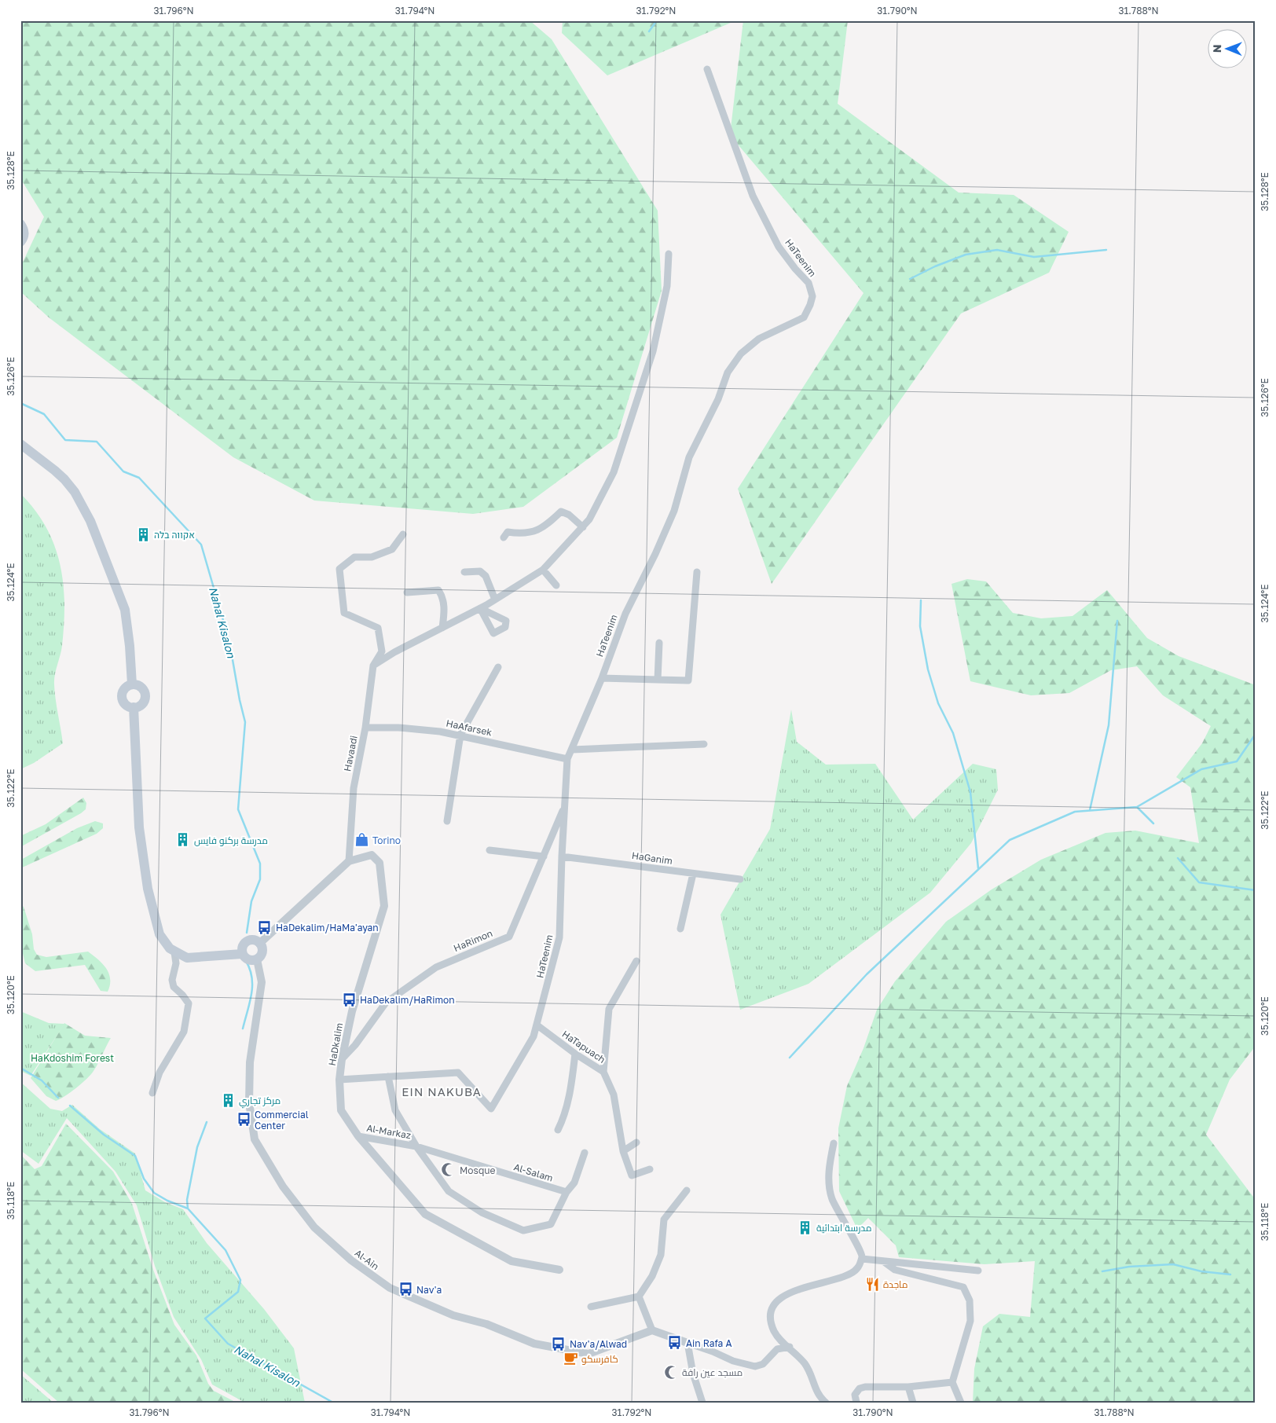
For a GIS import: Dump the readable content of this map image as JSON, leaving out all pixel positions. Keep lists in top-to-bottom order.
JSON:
{
  "streets": {
    "street": [
      "HaTeenim",
      "HaAfarsek",
      "Havaadi",
      "HaGanim",
      "HaRimon",
      "HaDkalim",
      "HaTapuach",
      "Al-Markaz",
      "Al-Salam",
      "Al-Ain"
    ]
  },
  "crossings": [
    ["HaTeenim", "HaAfarsek"],
    ["HaTeenim", "HaGanim"],
    ["HaTeenim", "HaRimon"],
    ["HaTeenim", "HaDkalim"],
    ["HaTeenim", "HaTapuach"],
    ["HaAfarsek", "Havaadi"],
    ["Havaadi", "HaDkalim"],
    ["HaRimon", "HaDkalim"],
    ["HaDkalim", "Al-Markaz"],
    ["HaDkalim", "Al-Ain"],
    ["Al-Markaz", "Al-Salam"]
  ],
  "districts": ["EIN NAKUBA"],
  "water": ["Nahal Kisalon"],
  "parks": ["HaKdoshim Forest"],
  "places": {
    "building": [
      "אקווה בלה",
      "مدرسة بركنو فايس",
      "مركز تجاري",
      "مدرسة ابتدائية"
    ],
    "shop": ["Torino"],
    "bus stop": [
      "HaDekalim/HaMa'ayan",
      "HaDekalim/HaRimon",
      "Commercial Center",
      "Nav'a",
      "Ain Rafa A",
      "Nav'a/Alwad"
    ],
    "mosque": ["Mosque", "مسجد عين رافة"],
    "restaurant": ["ماجدة"],
    "cafe": ["كافرسكو"]
  },
  "north": "left",
  "coordinates": [
    "31.796°N",
    "31.794°N",
    "31.792°N",
    "31.790°N",
    "31.788°N",
    "35.128°E",
    "35.126°E",
    "35.124°E",
    "35.122°E",
    "35.120°E",
    "35.118°E"
  ]
}
